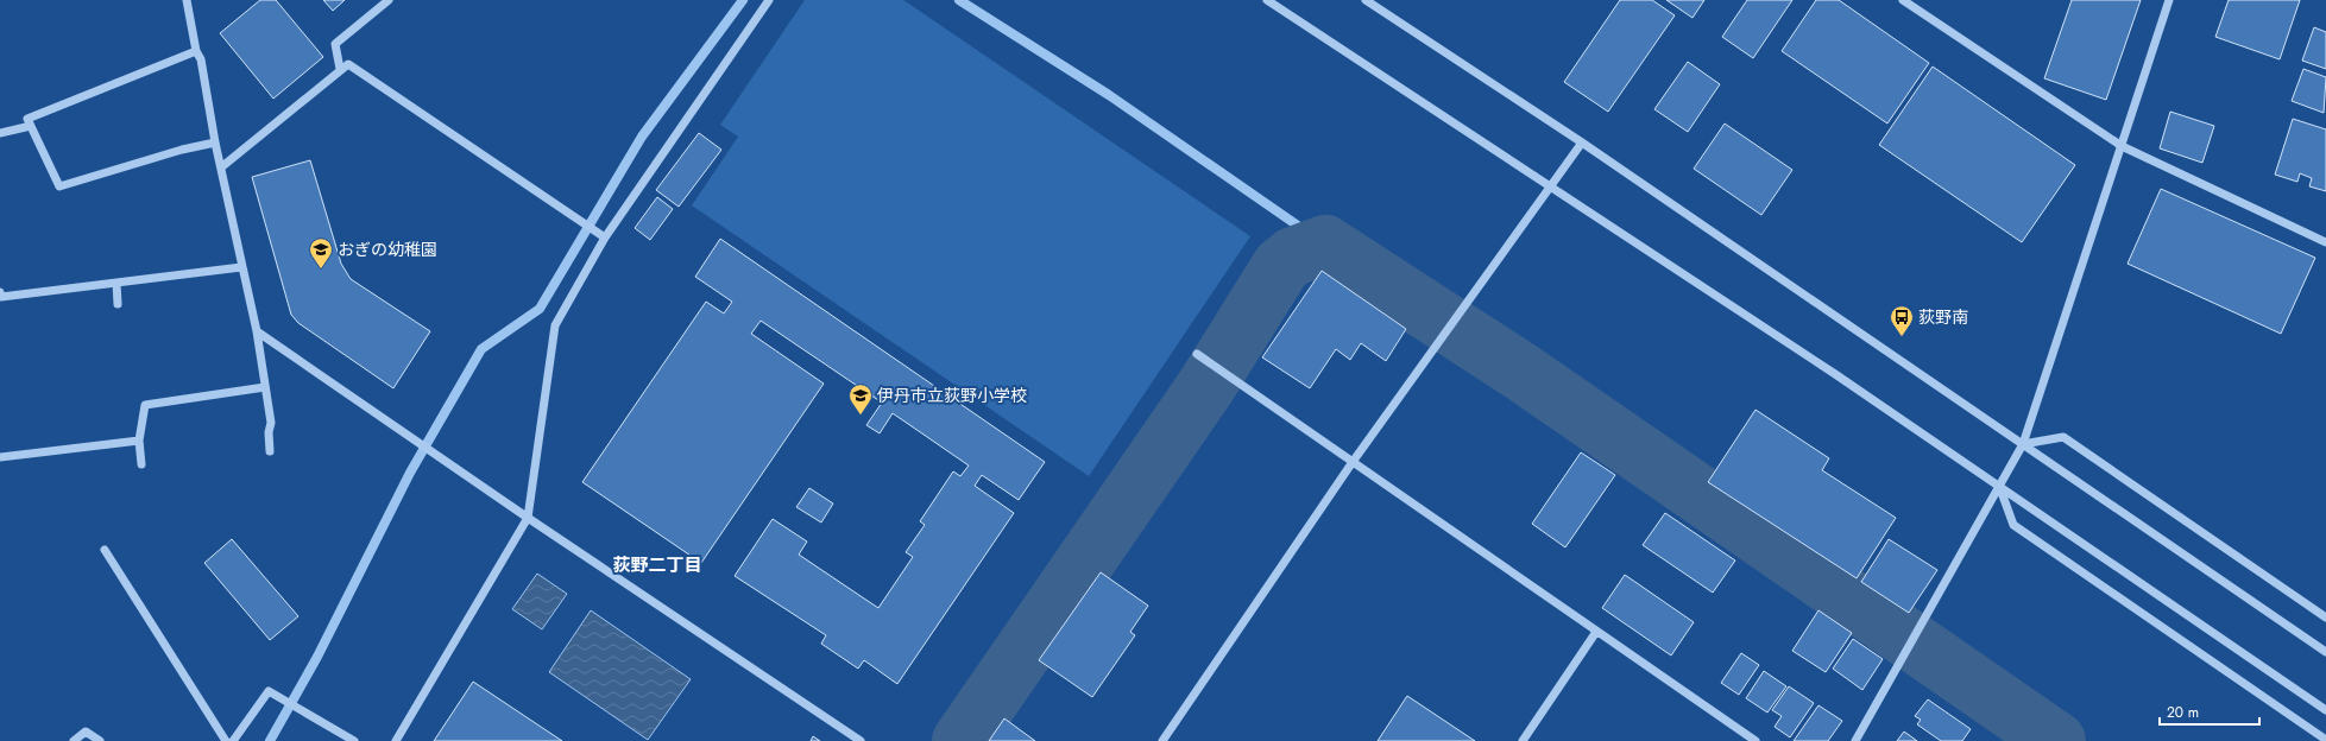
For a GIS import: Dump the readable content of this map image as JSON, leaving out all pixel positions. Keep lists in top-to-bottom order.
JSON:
{
  "districts": ["荻野二丁目"],
  "places": {
    "school or university": ["おぎの幼稚園", "伊丹市立荻野小学校"],
    "bus stop": ["荻野南"]
  },
  "scale_bar": "20 m"
}
